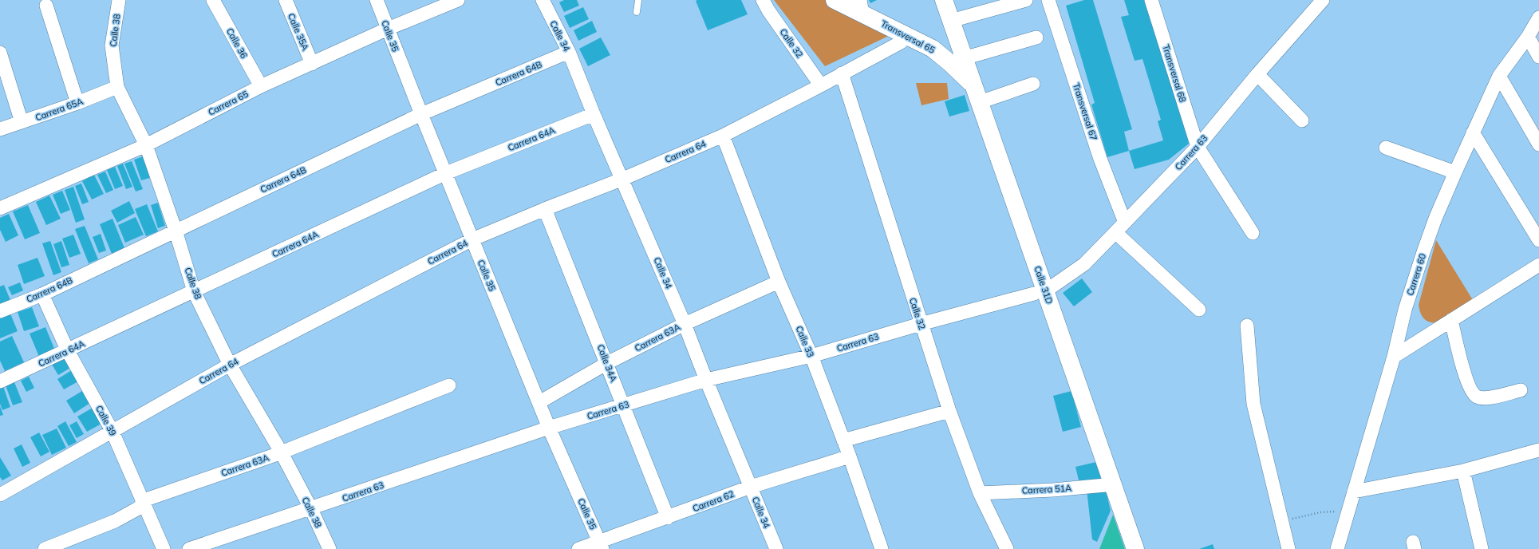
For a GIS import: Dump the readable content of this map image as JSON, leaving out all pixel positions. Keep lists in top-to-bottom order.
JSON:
{
  "streets": {
    "street": [
      "Calle 38",
      "Calle 35A",
      "Calle 35",
      "Calle 34",
      "Transversal 65",
      "Calle 36",
      "Calle 32",
      "Carrera 64B",
      "Transversal 68",
      "Carrera 65",
      "Carrera 65A",
      "Transversal 67",
      "Carrera 64A",
      "Carrera 64",
      "Carrera 63",
      "Carrera 60",
      "Calle 31D",
      "Carrera 63A",
      "Calle 33",
      "Calle 34A",
      "Calle 39",
      "Carrera 51A",
      "Carrera 62"
    ]
  },
  "crossings": [
    ["Calle 38", "Carrera 64B"],
    ["Calle 38", "Carrera 65"],
    ["Calle 38", "Carrera 65A"],
    ["Calle 38", "Carrera 64A"],
    ["Calle 38", "Carrera 64"],
    ["Calle 38", "Carrera 63"],
    ["Calle 38", "Carrera 63A"],
    ["Calle 35A", "Carrera 65"],
    ["Calle 35", "Carrera 64B"],
    ["Calle 35", "Carrera 65"],
    ["Calle 35", "Carrera 64A"],
    ["Calle 35", "Carrera 64"],
    ["Calle 35", "Carrera 63"],
    ["Calle 35", "Carrera 63A"],
    ["Calle 35", "Carrera 62"],
    ["Calle 34", "Carrera 64B"],
    ["Calle 34", "Carrera 64A"],
    ["Calle 34", "Carrera 64"],
    ["Calle 34", "Carrera 63"],
    ["Calle 34", "Carrera 63A"],
    ["Calle 34", "Carrera 62"],
    ["Transversal 65", "Carrera 64"],
    ["Transversal 65", "Calle 31D"],
    ["Calle 36", "Carrera 65"],
    ["Calle 32", "Carrera 64"],
    ["Calle 32", "Carrera 63"],
    ["Calle 32", "Carrera 51A"],
    ["Carrera 64B", "Calle 39"],
    ["Transversal 68", "Carrera 63"],
    ["Transversal 67", "Carrera 63"],
    ["Carrera 64A", "Calle 39"],
    ["Carrera 64", "Calle 33"],
    ["Carrera 64", "Calle 34A"],
    ["Carrera 64", "Calle 39"],
    ["Carrera 63", "Calle 31D"],
    ["Carrera 63", "Calle 33"],
    ["Carrera 63", "Calle 34A"],
    ["Calle 31D", "Carrera 51A"],
    ["Carrera 63A", "Calle 33"],
    ["Carrera 63A", "Calle 34A"],
    ["Carrera 63A", "Calle 39"],
    ["Calle 33", "Carrera 62"],
    ["Calle 34A", "Carrera 62"]
  ]
}
